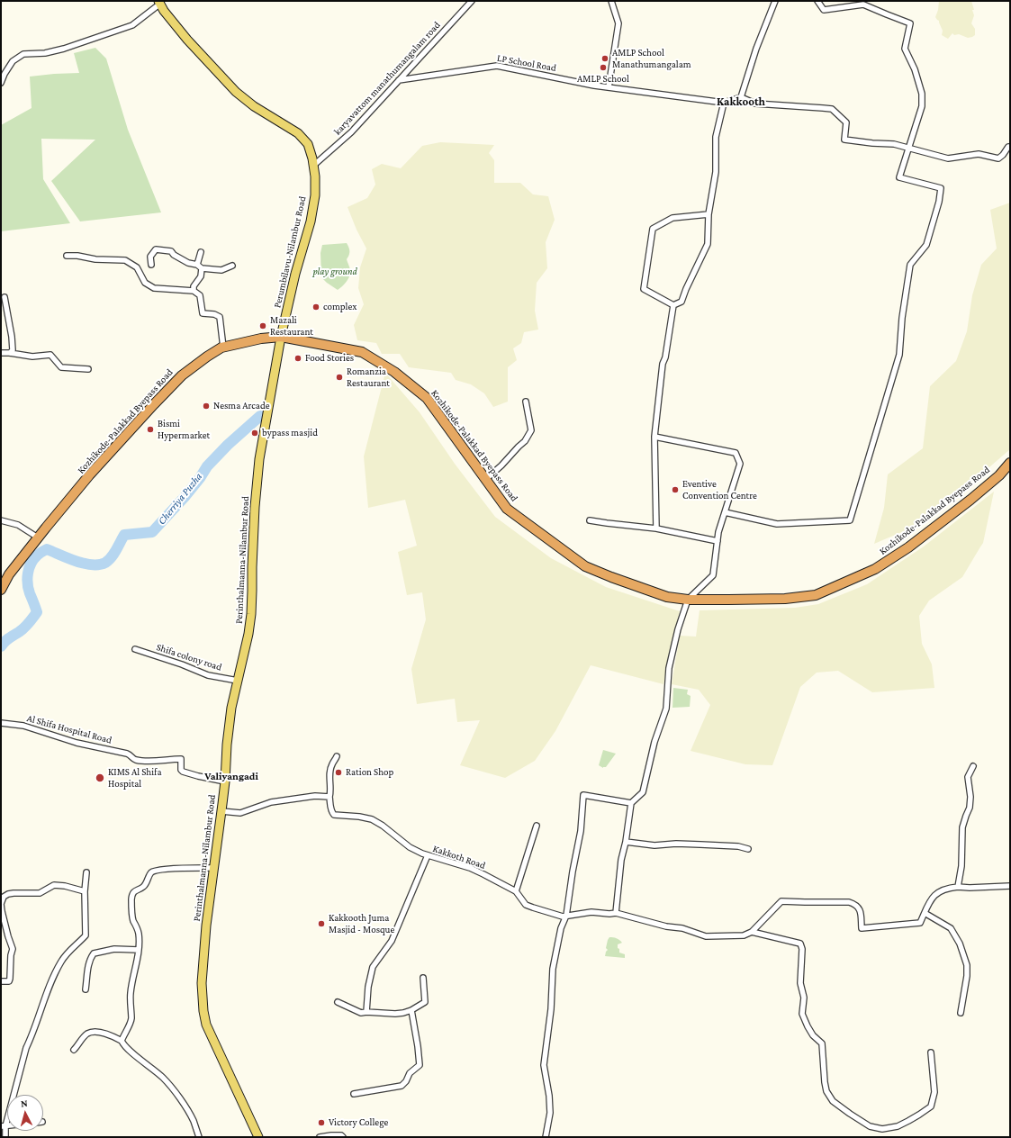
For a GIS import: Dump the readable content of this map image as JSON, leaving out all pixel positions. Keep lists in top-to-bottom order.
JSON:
{
  "streets": {
    "highway": ["Kozhikode-Palakkad Byepass Road"],
    "main road": ["Perumbilavu-Nilambur Road", "Perinthalmanna-Nilambur Road"],
    "street": [
      "LP School Road",
      "karyavattom manathumangalam road",
      "Shifa colony road",
      "Al Shifa Hospital Road",
      "Kakkoth Road"
    ]
  },
  "crossings": [
    ["LP School Road", "karyavattom manathumangalam road"],
    ["karyavattom manathumangalam road", "Perumbilavu-Nilambur Road"],
    ["Perumbilavu-Nilambur Road", "Kozhikode-Palakkad Byepass Road"],
    ["Perumbilavu-Nilambur Road", "Perinthalmanna-Nilambur Road"],
    ["Kozhikode-Palakkad Byepass Road", "Perinthalmanna-Nilambur Road"],
    ["Perinthalmanna-Nilambur Road", "Shifa colony road"],
    ["Perinthalmanna-Nilambur Road", "Al Shifa Hospital Road"]
  ],
  "districts": ["Kakkooth", "Valiyangadi"],
  "water": ["Cherriya Puzha"],
  "parks": ["play ground"],
  "places": [
    "AMLP School Manathumangalam",
    "AMLP School",
    "complex",
    "Mazali Restaurant",
    "Food Stories",
    "Romanzia Restaurant",
    "Nesma Arcade",
    "Bismi Hypermarket",
    "bypass masjid",
    "Eventive Convention Centre",
    "Ration Shop",
    "KIMS Al Shifa Hospital",
    "Kakkooth Juma Masjid - Mosque",
    "Victory College"
  ],
  "north": "top"
}
